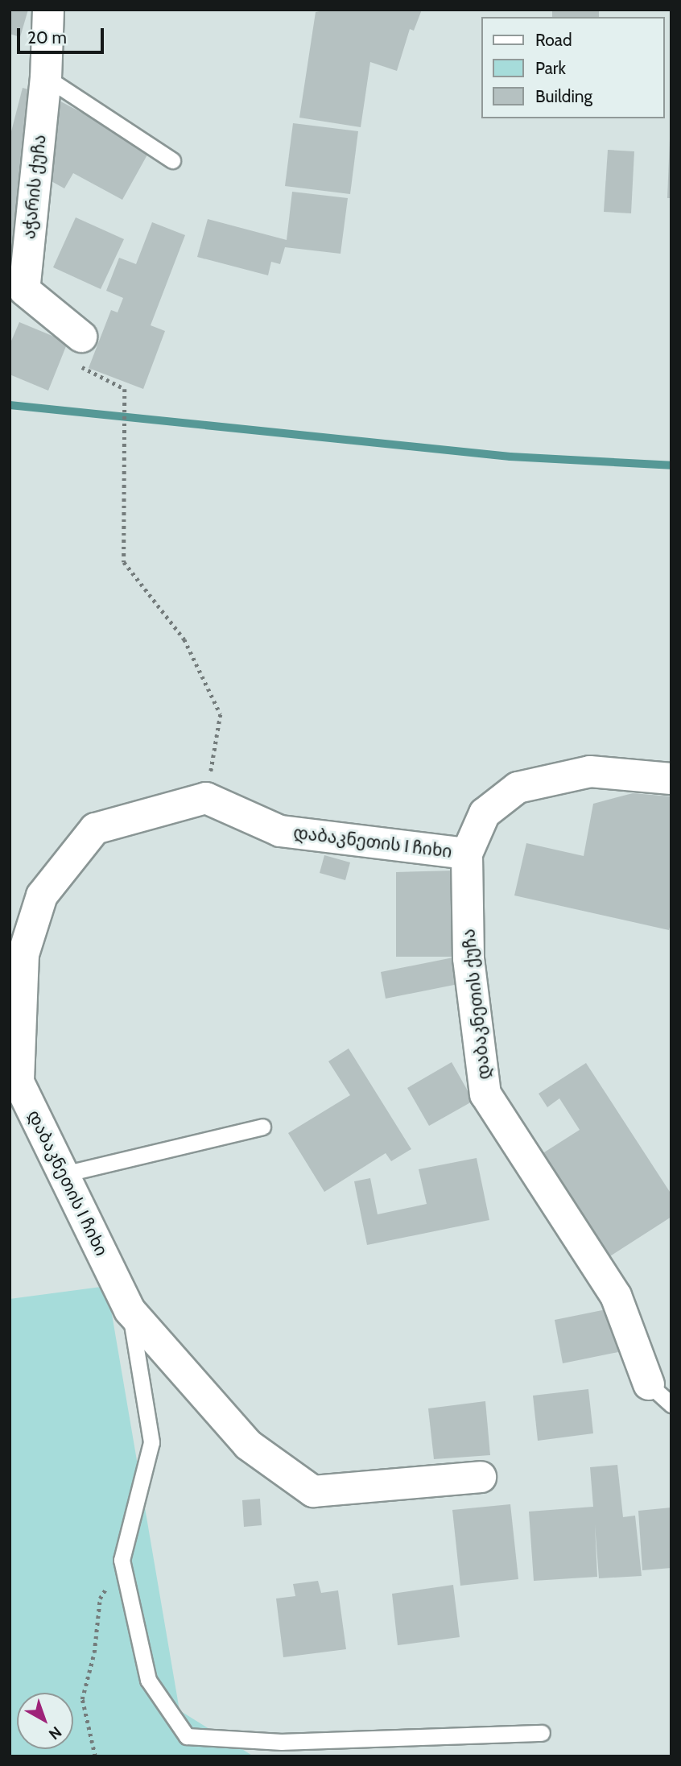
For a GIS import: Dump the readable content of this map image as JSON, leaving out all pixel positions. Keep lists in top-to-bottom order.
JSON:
{
  "streets": {
    "street": ["აჭარის ქუჩა", "დაბაკნეთის I ჩიხი", "დაბაკნეთის ქუჩა"]
  },
  "crossings": [
    ["დაბაკნეთის I ჩიხი", "დაბაკნეთის ქუჩა"]
  ],
  "legend": ["Road", "Park", "Building"],
  "scale_bar": "20 m",
  "north": "bottom right"
}
